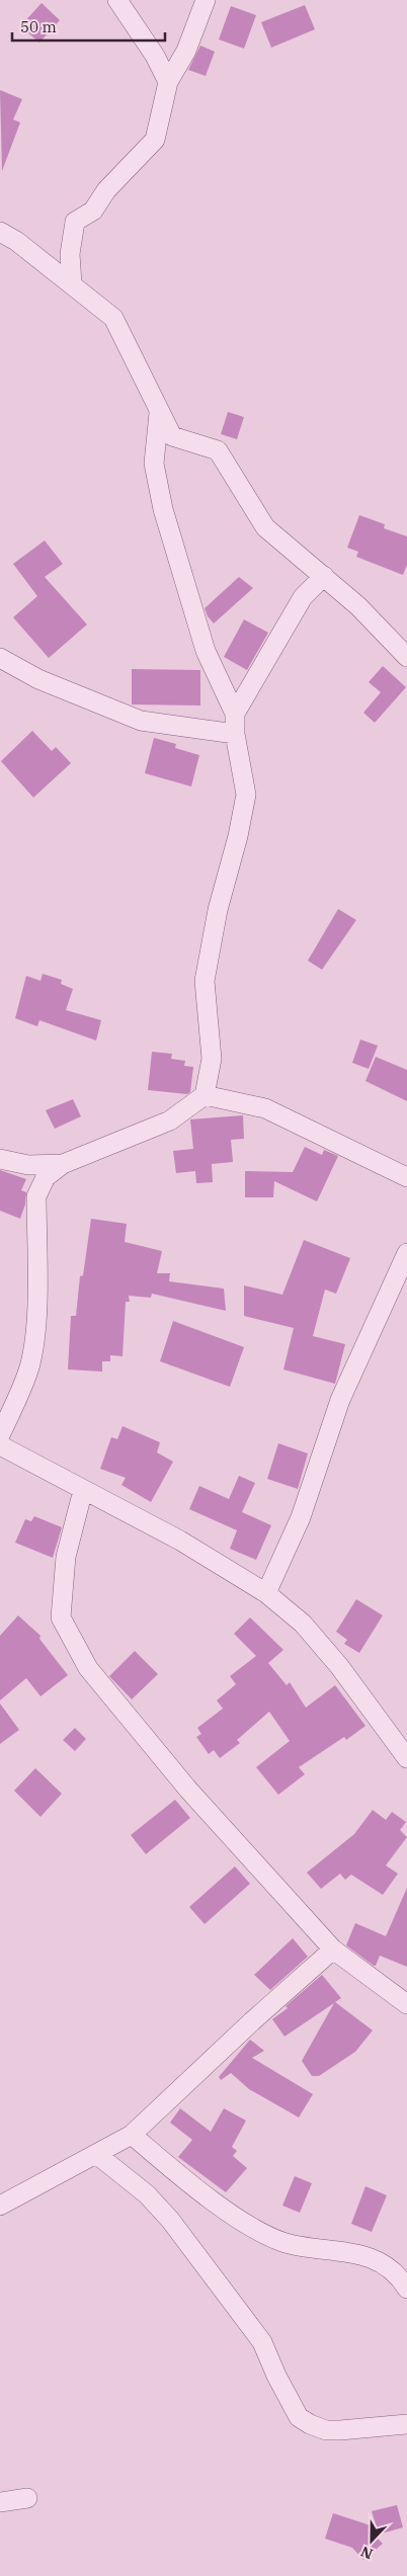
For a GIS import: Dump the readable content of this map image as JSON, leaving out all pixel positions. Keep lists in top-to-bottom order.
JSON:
{
  "scale_bar": "50 m",
  "north": "bottom"
}
